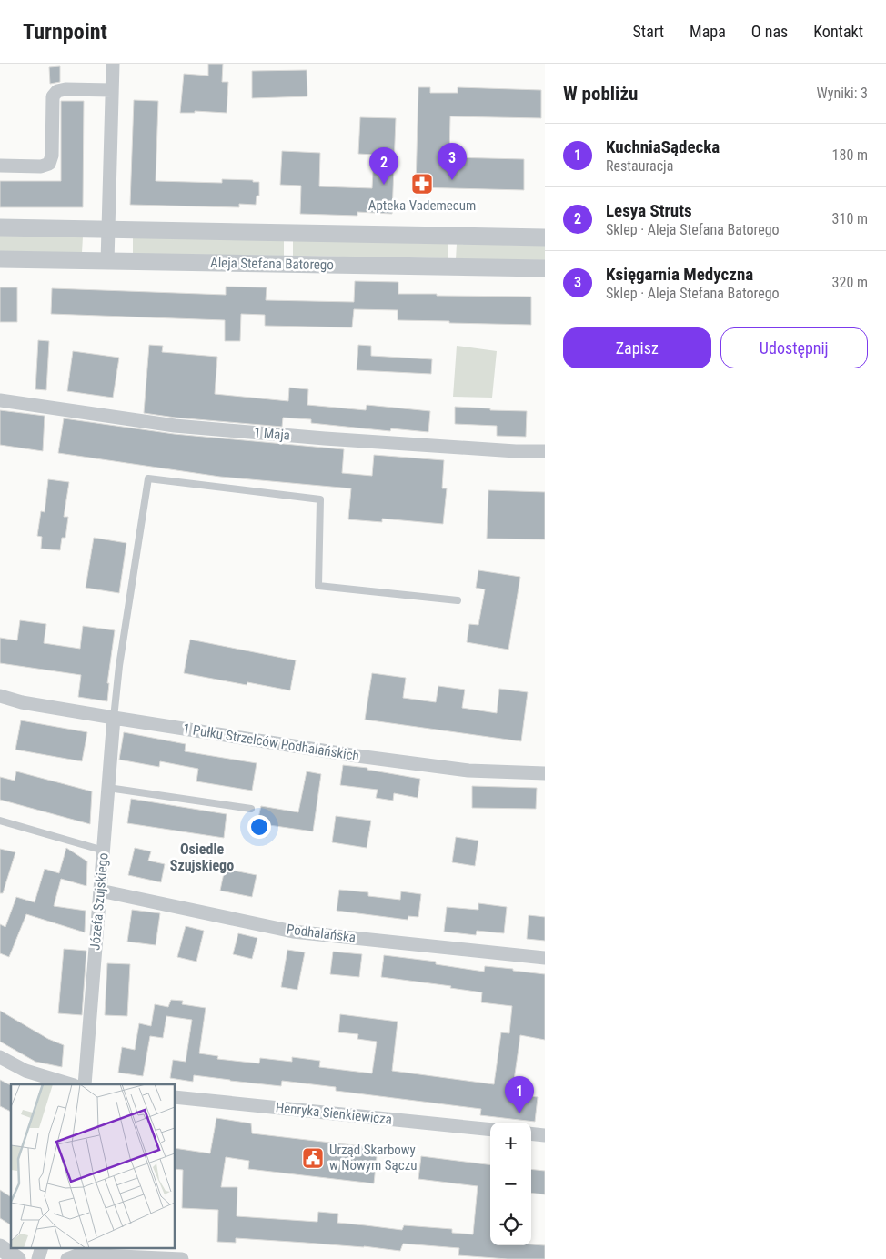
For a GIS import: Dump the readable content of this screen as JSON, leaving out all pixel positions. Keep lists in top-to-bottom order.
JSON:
{
  "streets": {
    "street": [
      "Aleja Stefana Batorego",
      "1 Maja",
      "1 Pułku Strzelców Podhalańskich",
      "Józefa Szujskiego",
      "Podhalańska",
      "Henryka Sienkiewicza"
    ]
  },
  "crossings": [
    ["1 Pułku Strzelców Podhalańskich", "Józefa Szujskiego"],
    ["Józefa Szujskiego", "Podhalańska"]
  ],
  "districts": ["Osiedle Szujskiego"],
  "places": {
    "pharmacy": ["Apteka Vademecum"],
    "public building": ["Urząd Skarbowy w Nowym Sączu"]
  },
  "page": {
    "header": "Turnpoint",
    "nav": [
      "Start",
      "Mapa",
      "O nas",
      "Kontakt"
    ],
    "heading": ["W pobliżu", "Wyniki: 3"],
    "list": [
      {
        "mark": "1",
        "name": "KuchniaSądecka",
        "note": "Restauracja",
        "value": "180 m"
      },
      {
        "mark": "2",
        "name": "Lesya Struts",
        "note": "Sklep · Aleja Stefana Batorego",
        "value": "310 m"
      },
      {
        "mark": "3",
        "name": "Księgarnia Medyczna",
        "note": "Sklep · Aleja Stefana Batorego",
        "value": "320 m"
      }
    ],
    "pins": ["3", "2", "1"],
    "buttons": ["Zapisz", "Udostępnij"],
    "map_buttons": ["+", "−"]
  }
}
